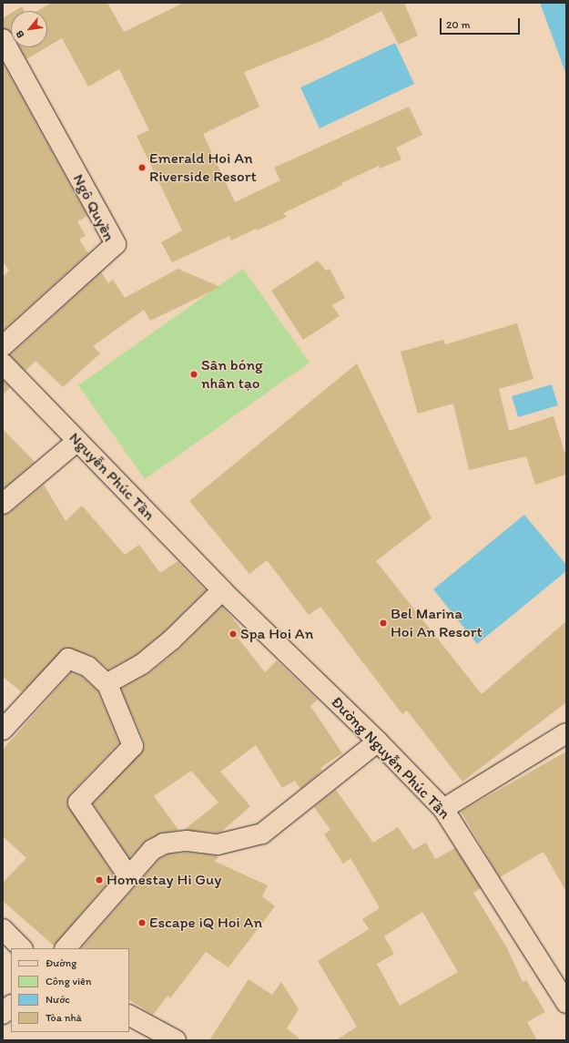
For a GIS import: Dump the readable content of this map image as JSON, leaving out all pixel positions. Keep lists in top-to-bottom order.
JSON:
{
  "streets": {
    "street": ["Ngô Quyền", "Nguyễn Phúc Tần", "Đường Nguyễn Phúc Tần"]
  },
  "crossings": [
    ["Nguyễn Phúc Tần", "Đường Nguyễn Phúc Tần"]
  ],
  "places": [
    "Emerald Hoi An Riverside Resort",
    "Sân bóng nhân tạo",
    "Bel Marina Hoi An Resort",
    "Spa Hoi An",
    "Homestay Hi Guy",
    "Escape iQ Hoi An"
  ],
  "legend": [
    "Đường",
    "Công viên",
    "Nước",
    "Tòa nhà"
  ],
  "scale_bar": "20 m",
  "north": "bottom left"
}
